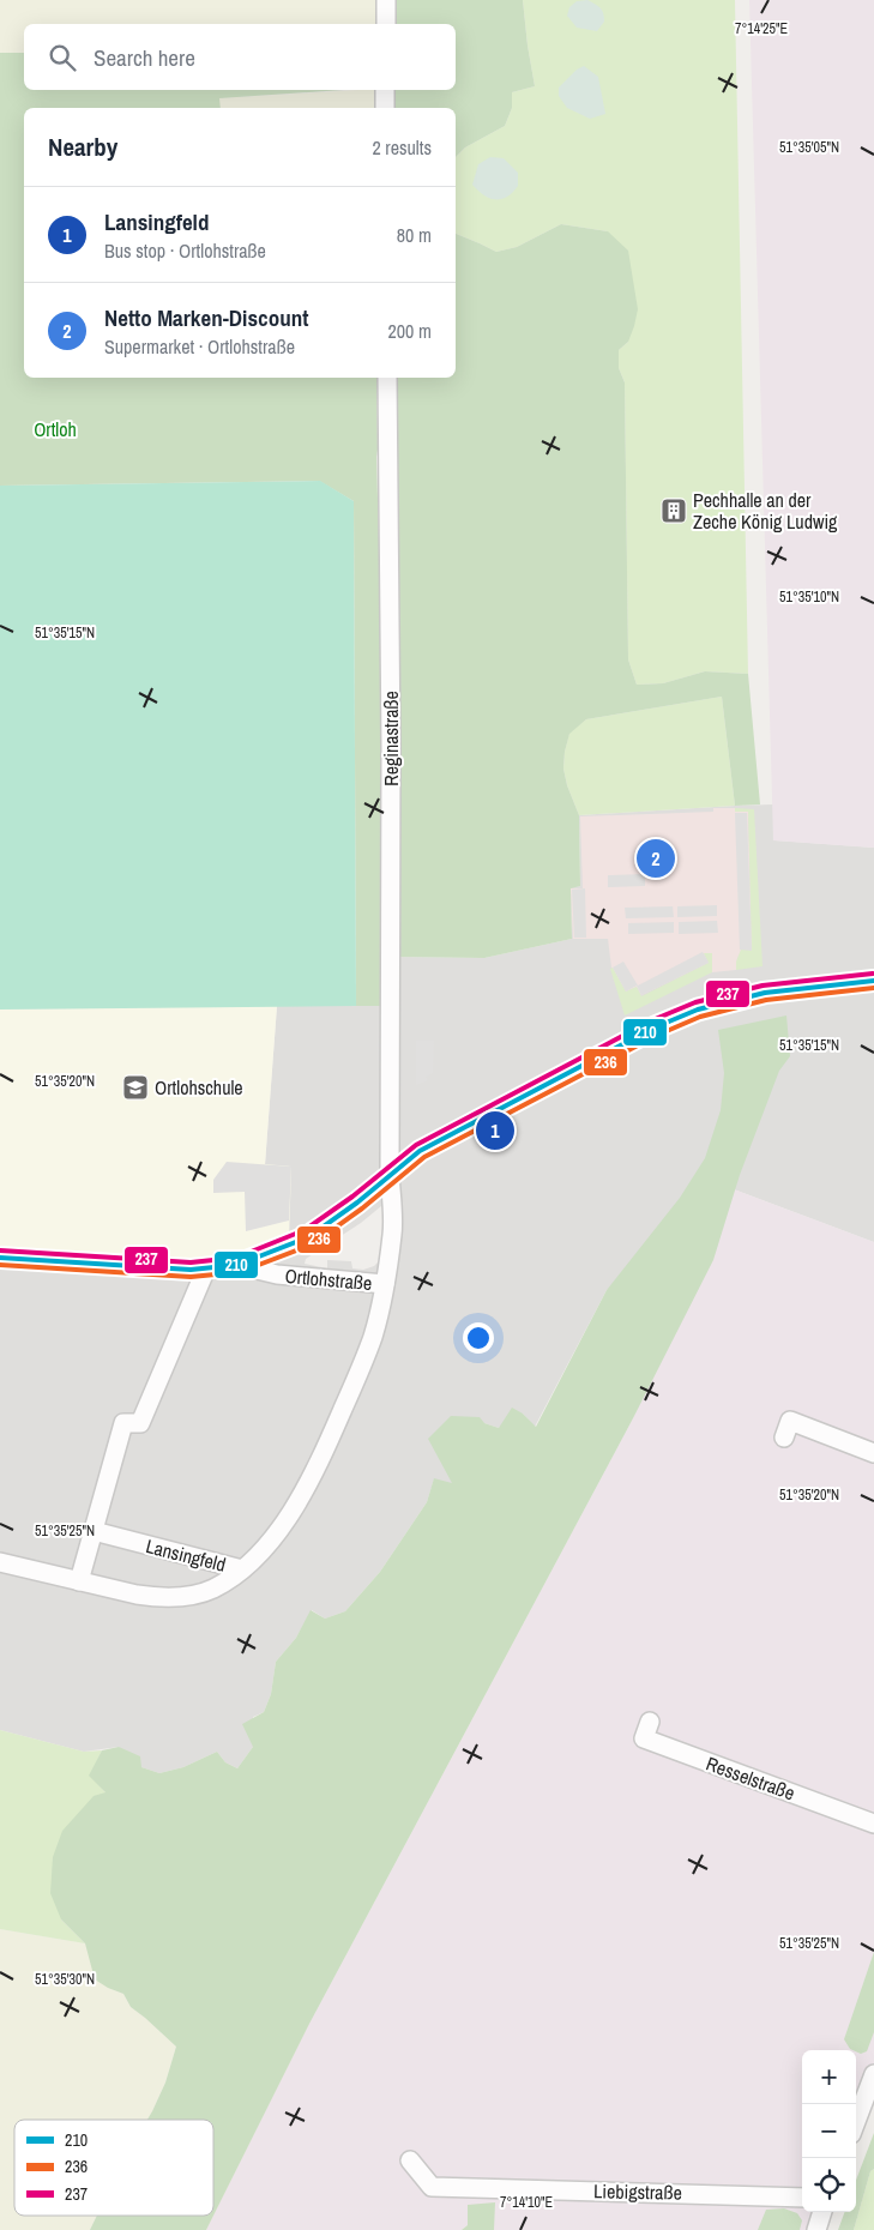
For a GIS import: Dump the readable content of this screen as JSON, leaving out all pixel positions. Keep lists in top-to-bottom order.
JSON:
{
  "streets": {
    "street": [
      "Reginastraße",
      "Ortlohstraße",
      "Lansingfeld",
      "Resselstraße",
      "Liebigstraße"
    ]
  },
  "crossings": [
    ["Reginastraße", "Ortlohstraße"],
    ["Reginastraße", "Lansingfeld"],
    ["Ortlohstraße", "Lansingfeld"]
  ],
  "parks": ["Ortloh"],
  "places": {
    "building": ["Pechhalle an der Zeche König Ludwig"],
    "school or university": ["Ortlohschule"]
  },
  "lines": ["transit line 237", "transit line 210", "transit line 236"],
  "legend": ["210", "236", "237"],
  "page": {
    "search": "Search here",
    "heading": ["Nearby", "2 results"],
    "list": [
      {
        "mark": "1",
        "name": "Lansingfeld",
        "note": "Bus stop · Ortlohstraße",
        "value": "80 m"
      },
      {
        "mark": "2",
        "name": "Netto Marken-Discount",
        "note": "Supermarket · Ortlohstraße",
        "value": "200 m"
      }
    ],
    "pins": ["2", "1"],
    "map_buttons": ["+", "−"]
  },
  "coordinates": [
    "7°14'25\"E",
    "51°35'05\"N",
    "51°35'10\"N",
    "51°35'15\"N",
    "51°35'20\"N",
    "51°35'25\"N",
    "51°35'30\"N",
    "7°14'10\"E"
  ]
}
